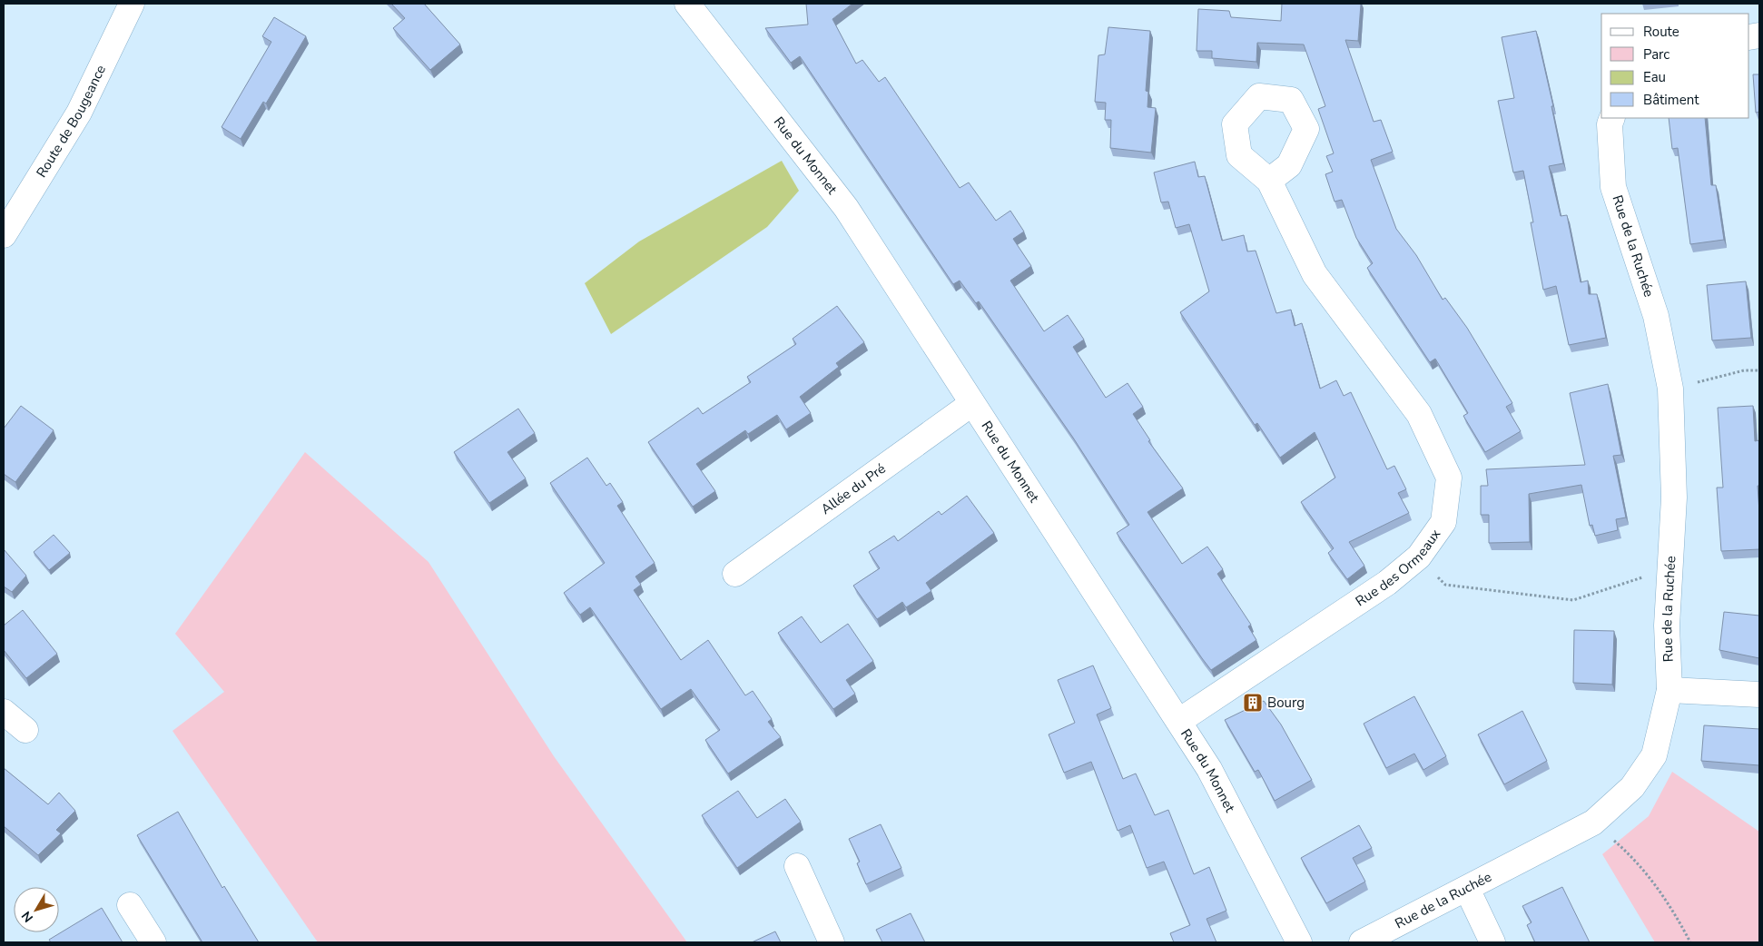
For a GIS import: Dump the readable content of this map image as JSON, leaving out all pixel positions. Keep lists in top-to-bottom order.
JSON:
{
  "streets": {
    "street": [
      "Route de Bougeance",
      "Rue du Monnet",
      "Rue de la Ruchée",
      "Allée du Pré",
      "Rue des Ormeaux"
    ]
  },
  "crossings": [
    ["Rue du Monnet", "Allée du Pré"],
    ["Rue du Monnet", "Rue des Ormeaux"]
  ],
  "places": {
    "building": ["Bourg"]
  },
  "legend": [
    "Route",
    "Parc",
    "Eau",
    "Bâtiment"
  ],
  "north": "bottom left"
}
